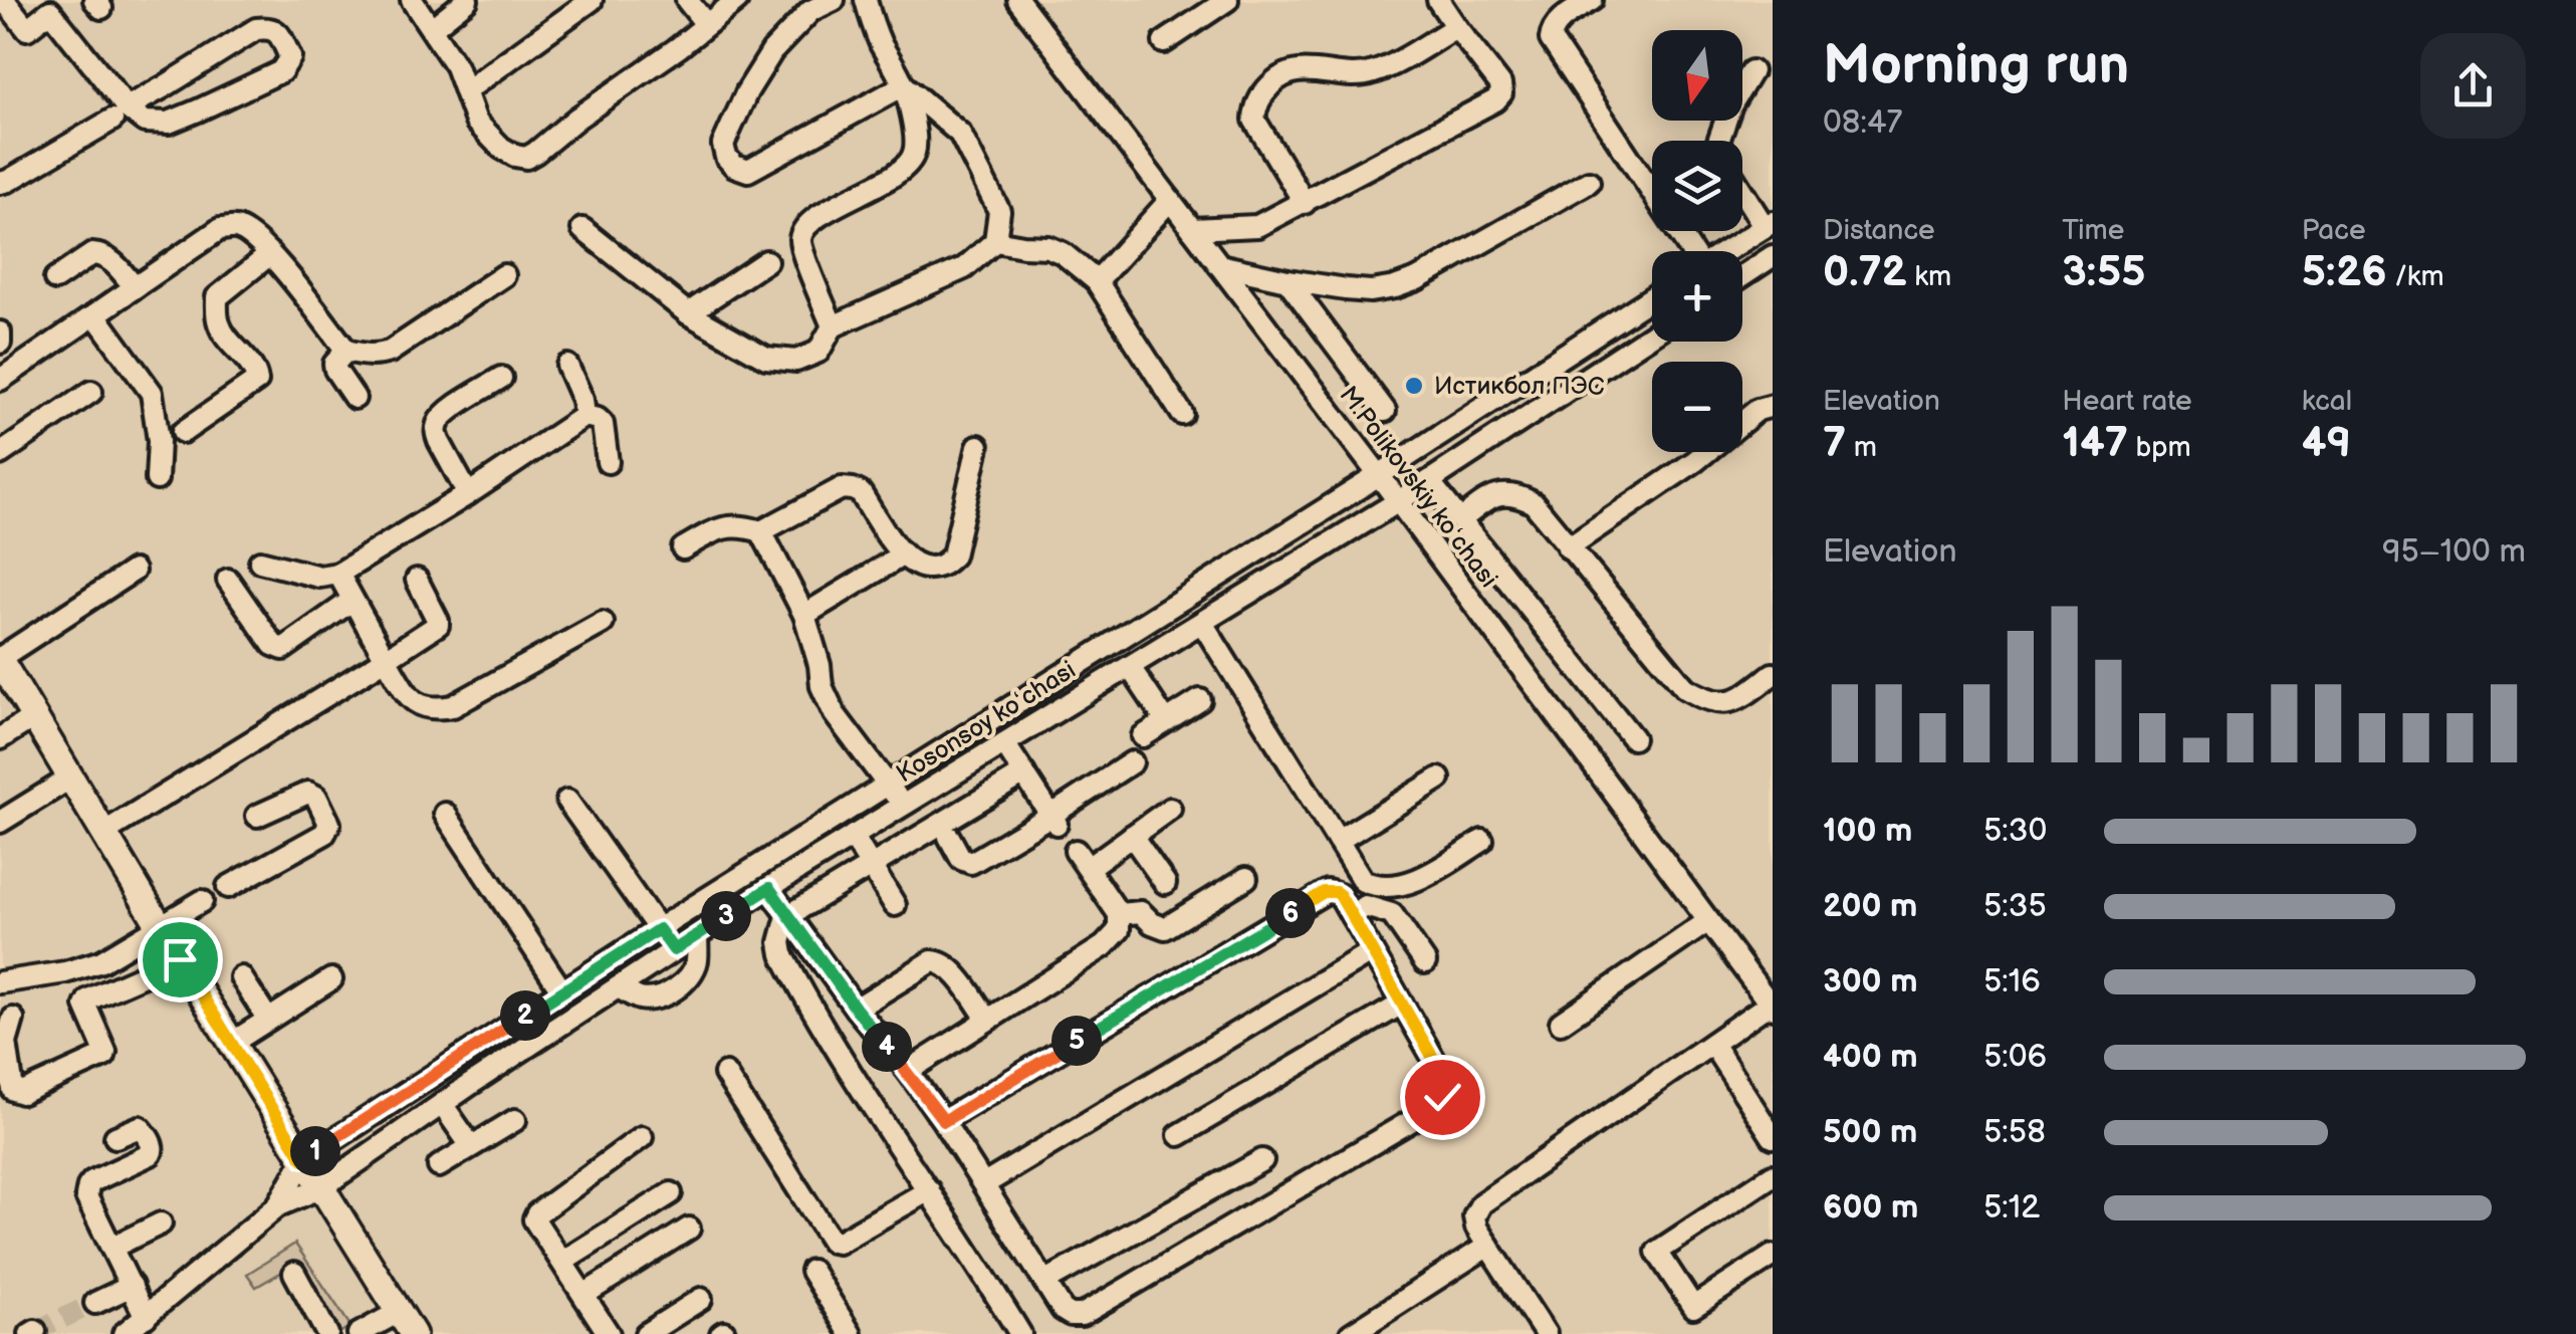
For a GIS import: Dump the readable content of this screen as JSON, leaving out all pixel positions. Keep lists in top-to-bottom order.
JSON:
{
  "streets": {
    "street": ["M.Polikovskiy koʻchasi", "Kosonsoy koʻchasi"]
  },
  "crossings": [
    ["M.Polikovskiy koʻchasi", "Kosonsoy koʻchasi"]
  ],
  "places": ["Истикбол ПЭС"],
  "north": "bottom",
  "page": {
    "heading": ["Morning run", "08:47"],
    "map_buttons": ["+", "−"],
    "stats": [
      ["Distance", "0.72 km"],
      ["Time", "3:55"],
      ["Pace", "5:26 /km"],
      ["Elevation", "7 m"],
      ["Heart rate", "147 bpm"],
      ["kcal", "49"]
    ],
    "chart": ["Elevation", "95–100 m"],
    "list": [
      {
        "name": "100 m",
        "note": "5:30"
      },
      {
        "name": "200 m",
        "note": "5:35"
      },
      {
        "name": "300 m",
        "note": "5:16"
      },
      {
        "name": "400 m",
        "note": "5:06"
      },
      {
        "name": "500 m",
        "note": "5:58"
      },
      {
        "name": "600 m",
        "note": "5:12"
      }
    ],
    "pins": [
      "6",
      "3",
      "2",
      "5",
      "4",
      "1"
    ]
  }
}
